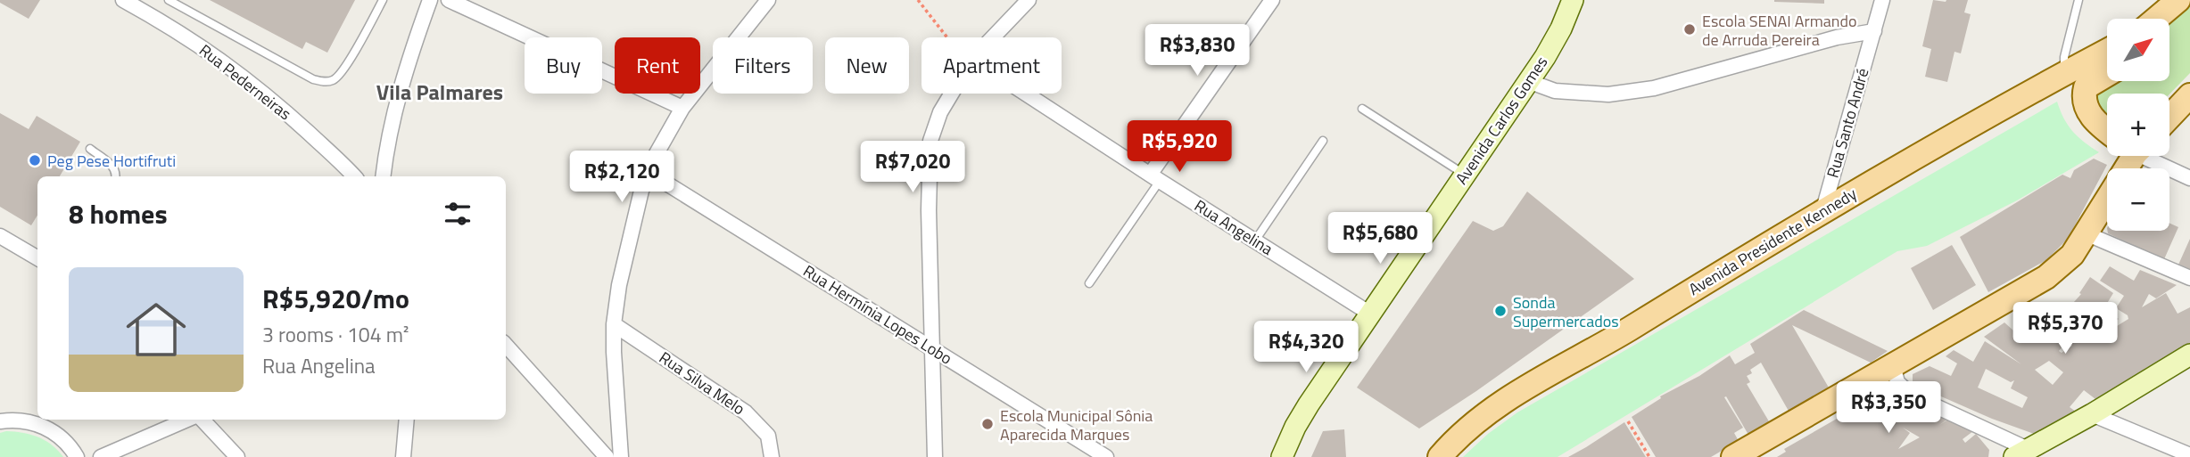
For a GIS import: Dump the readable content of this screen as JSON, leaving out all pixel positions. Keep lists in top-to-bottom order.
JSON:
{
  "streets": {
    "main road": ["Avenida Carlos Gomes", "Avenida Presidente Kennedy"],
    "street": [
      "Rua Pederneiras",
      "Rua Santo André",
      "Rua Angelina",
      "Rua Hermínia Lopes Lobo",
      "Rua Silva Melo"
    ]
  },
  "crossings": [
    ["Avenida Carlos Gomes", "Rua Angelina"],
    ["Rua Santo André", "Avenida Presidente Kennedy"]
  ],
  "districts": ["Vila Palmares"],
  "places": [
    "Escola SENAI Armando de Arruda Pereira",
    "Peg Pese Hortifruti",
    "Sonda Supermercados",
    "Escola Municipal Sônia Aparecida Marques"
  ],
  "north": "top right",
  "page": {
    "map_buttons": ["+", "−"],
    "price": [
      "R$3,830",
      "R$5,920",
      "R$7,020",
      "R$2,120",
      "R$5,680",
      "R$5,370",
      "R$4,320",
      "R$3,350"
    ],
    "chip": [
      "Buy",
      "Rent",
      "Filters",
      "New",
      "Apartment"
    ],
    "heading": "8 homes",
    "list": [
      {
        "name": "R$5,920/mo",
        "note": "3 rooms · 104 m² · Rua Angelina"
      }
    ]
  }
}
